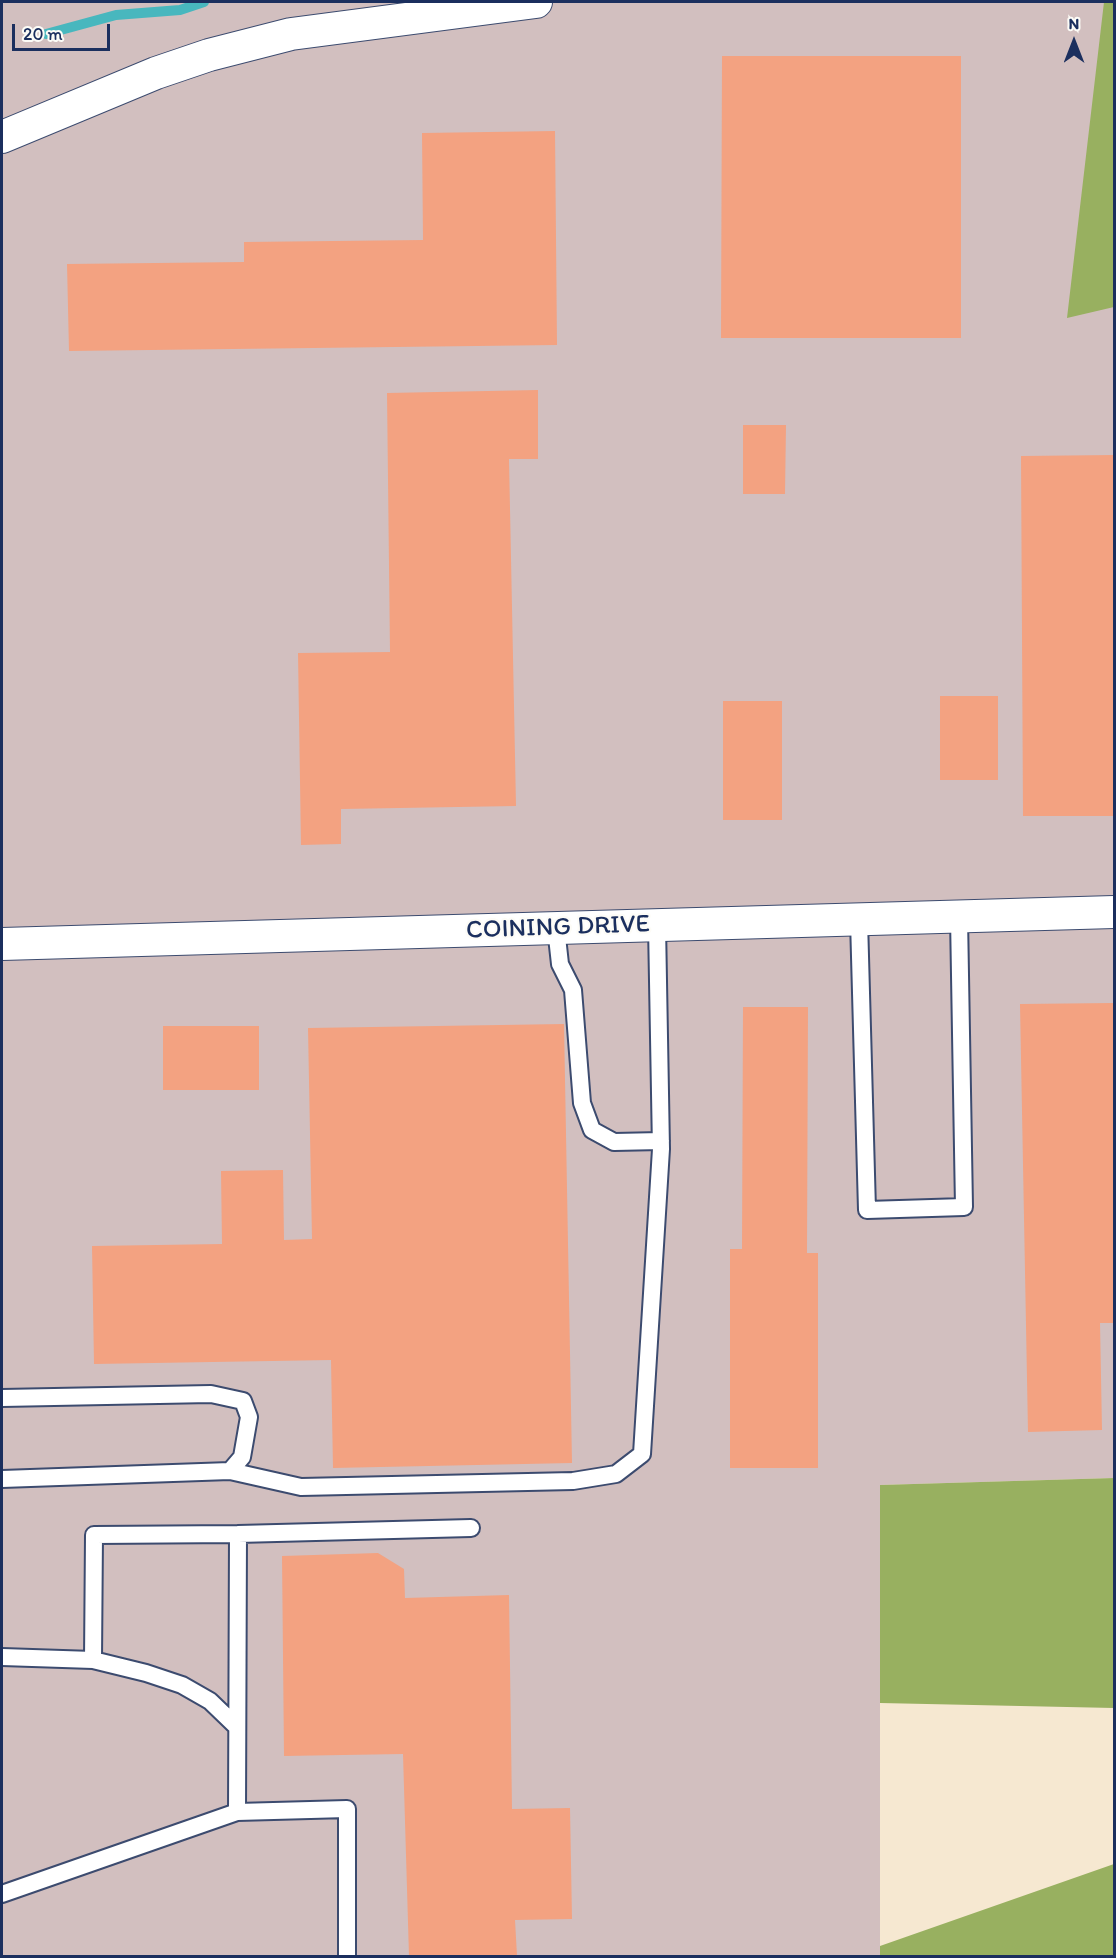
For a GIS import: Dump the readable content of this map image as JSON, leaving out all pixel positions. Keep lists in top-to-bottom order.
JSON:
{
  "streets": {
    "street": ["COINING DRIVE"]
  },
  "scale_bar": "20 m",
  "north": "top"
}
